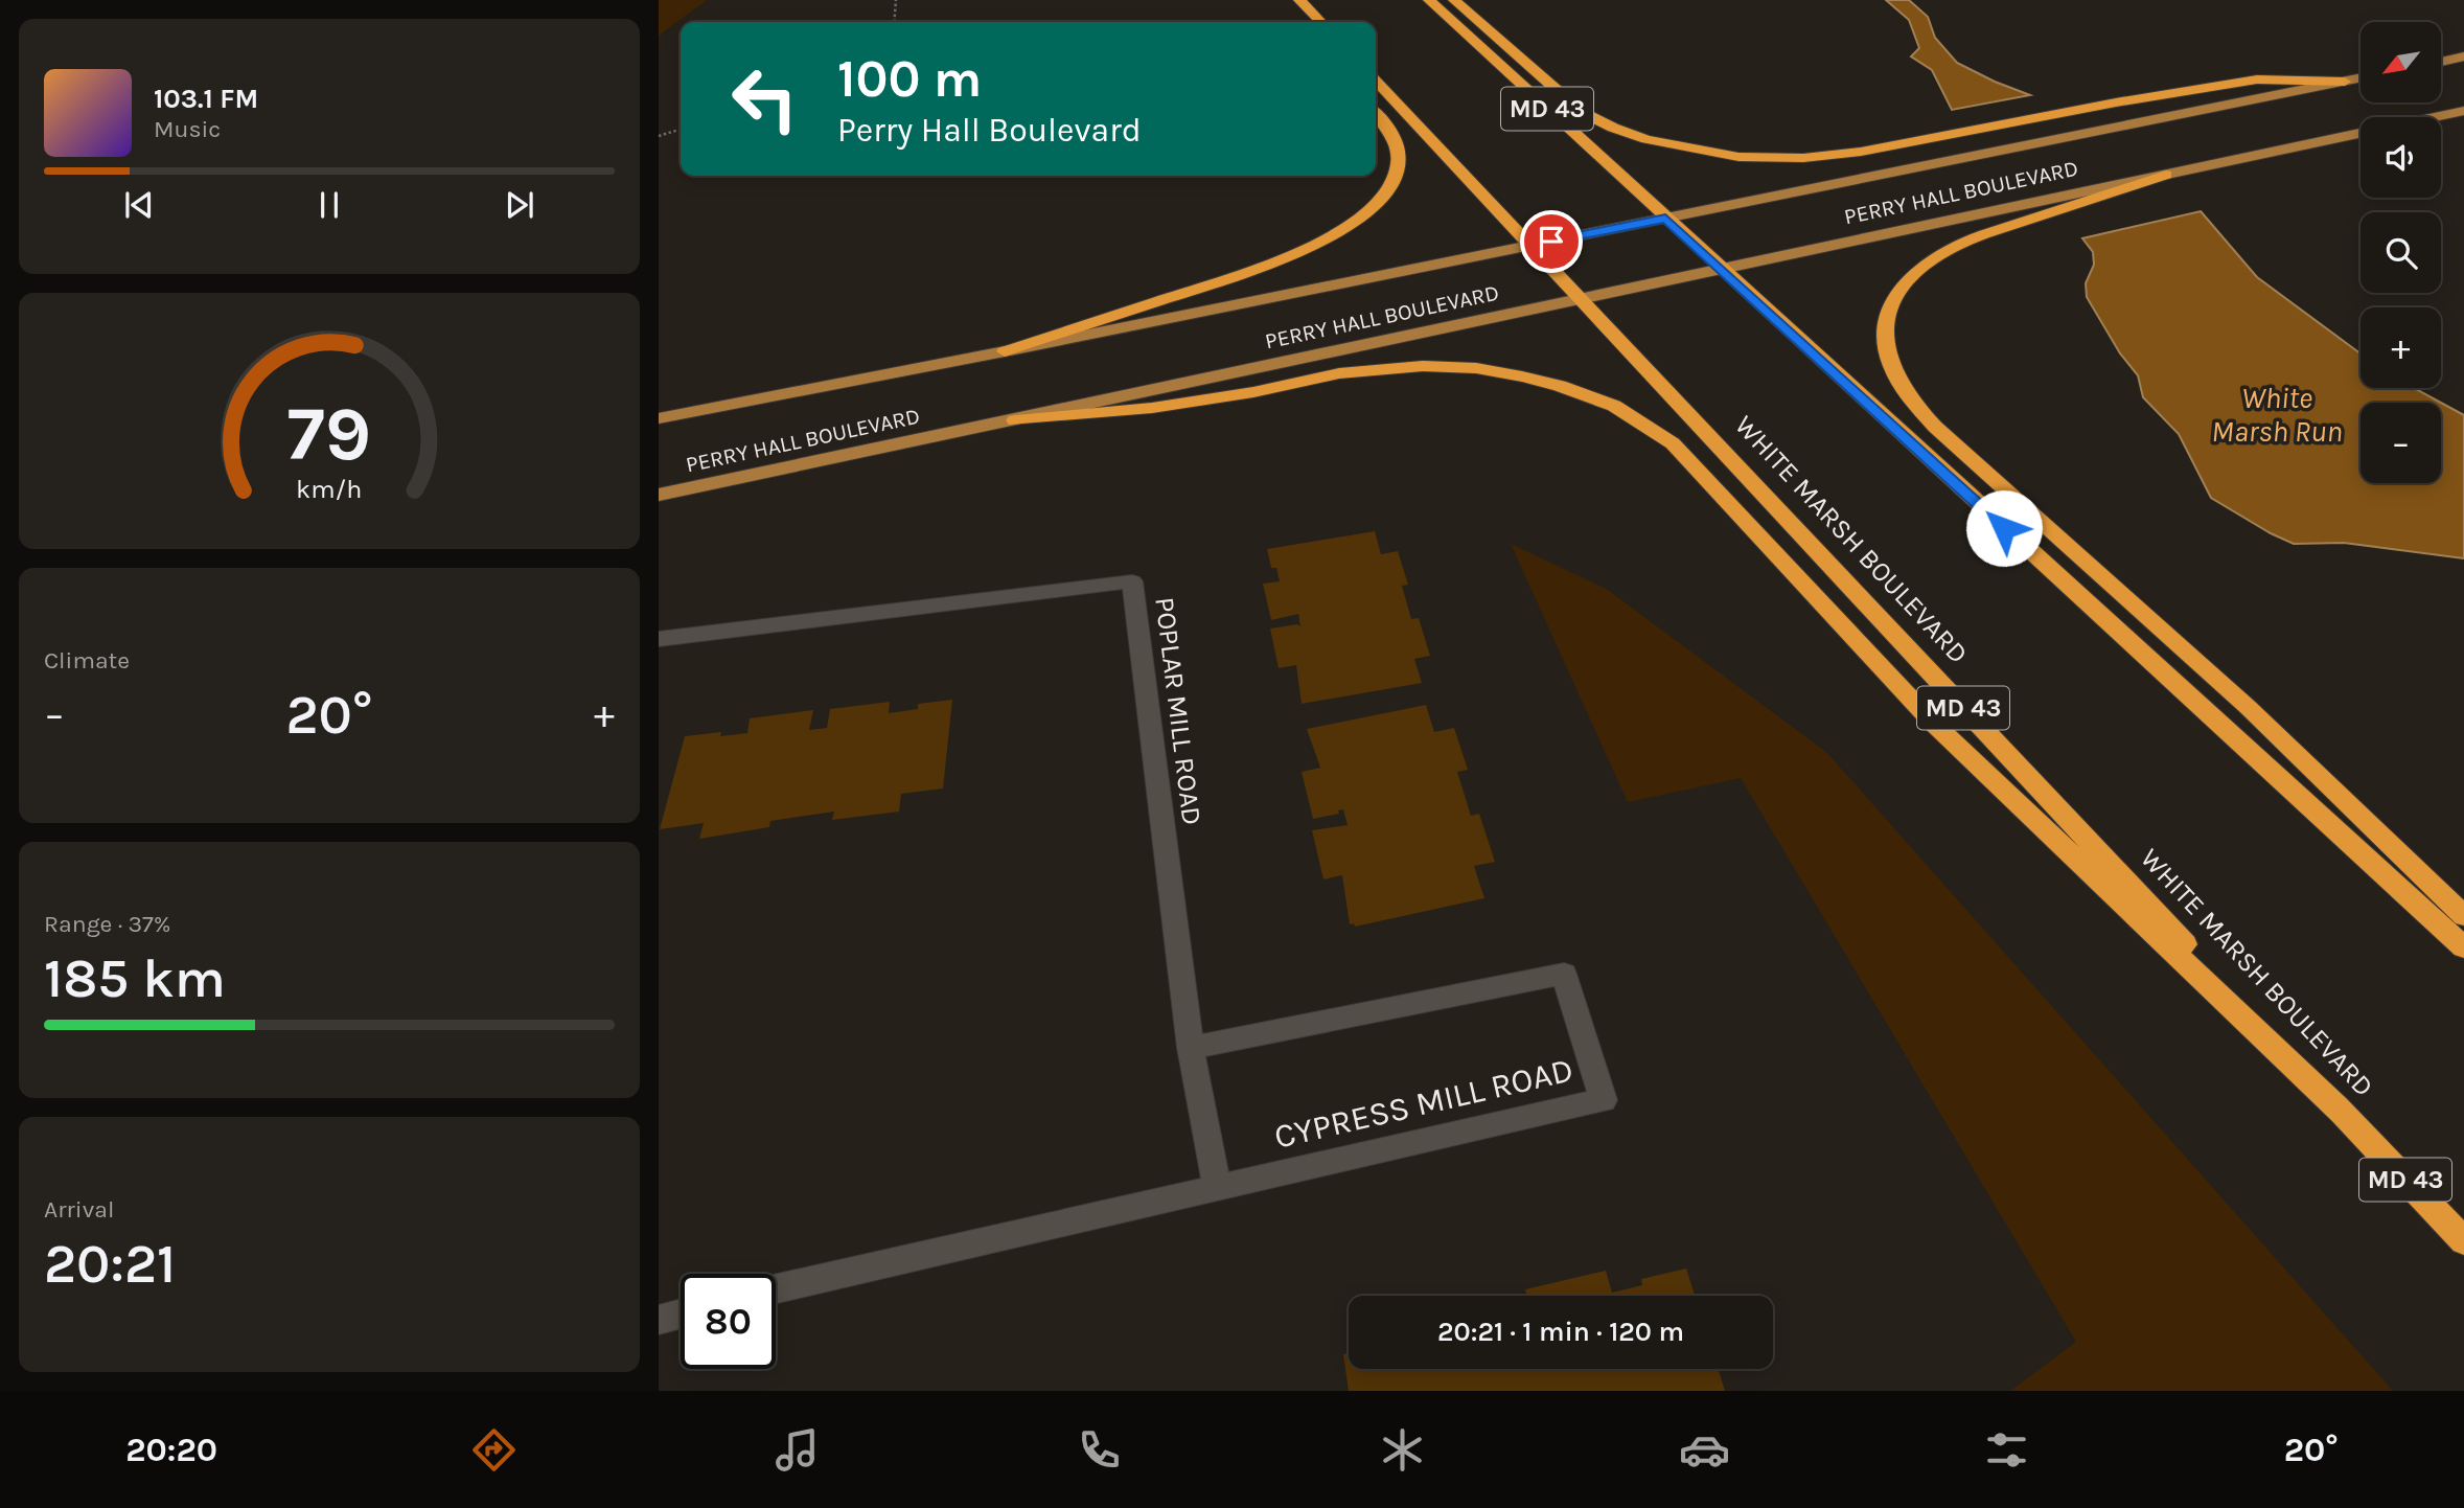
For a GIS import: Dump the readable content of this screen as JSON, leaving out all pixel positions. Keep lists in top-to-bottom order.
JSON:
{
  "streets": {
    "highway": ["MD 43", "WHITE MARSH BOULEVARD"],
    "main road": ["PERRY HALL BOULEVARD"],
    "street": ["POPLAR MILL ROAD", "CYPRESS MILL ROAD"]
  },
  "crossings": [
    ["MD 43", "PERRY HALL BOULEVARD"],
    ["PERRY HALL BOULEVARD", "WHITE MARSH BOULEVARD"],
    ["POPLAR MILL ROAD", "CYPRESS MILL ROAD"]
  ],
  "water": ["White Marsh Run"],
  "north": "bottom left",
  "page": {
    "map_buttons": ["+", "−"],
    "turn": ["100 m", "Perry Hall Boulevard"],
    "song": ["103.1 FM", "Music"],
    "tile": [
      "Climate",
      ["Range · 37%", "185 km"],
      ["Arrival", "20:21"]
    ],
    "heat": ["−", "20°", "+"],
    "limit": "80",
    "trip": "20:21 · 1 min · 120 m",
    "tabs": ["20:20", "20°"],
    "gauge": ["79", "km/h"]
  }
}
